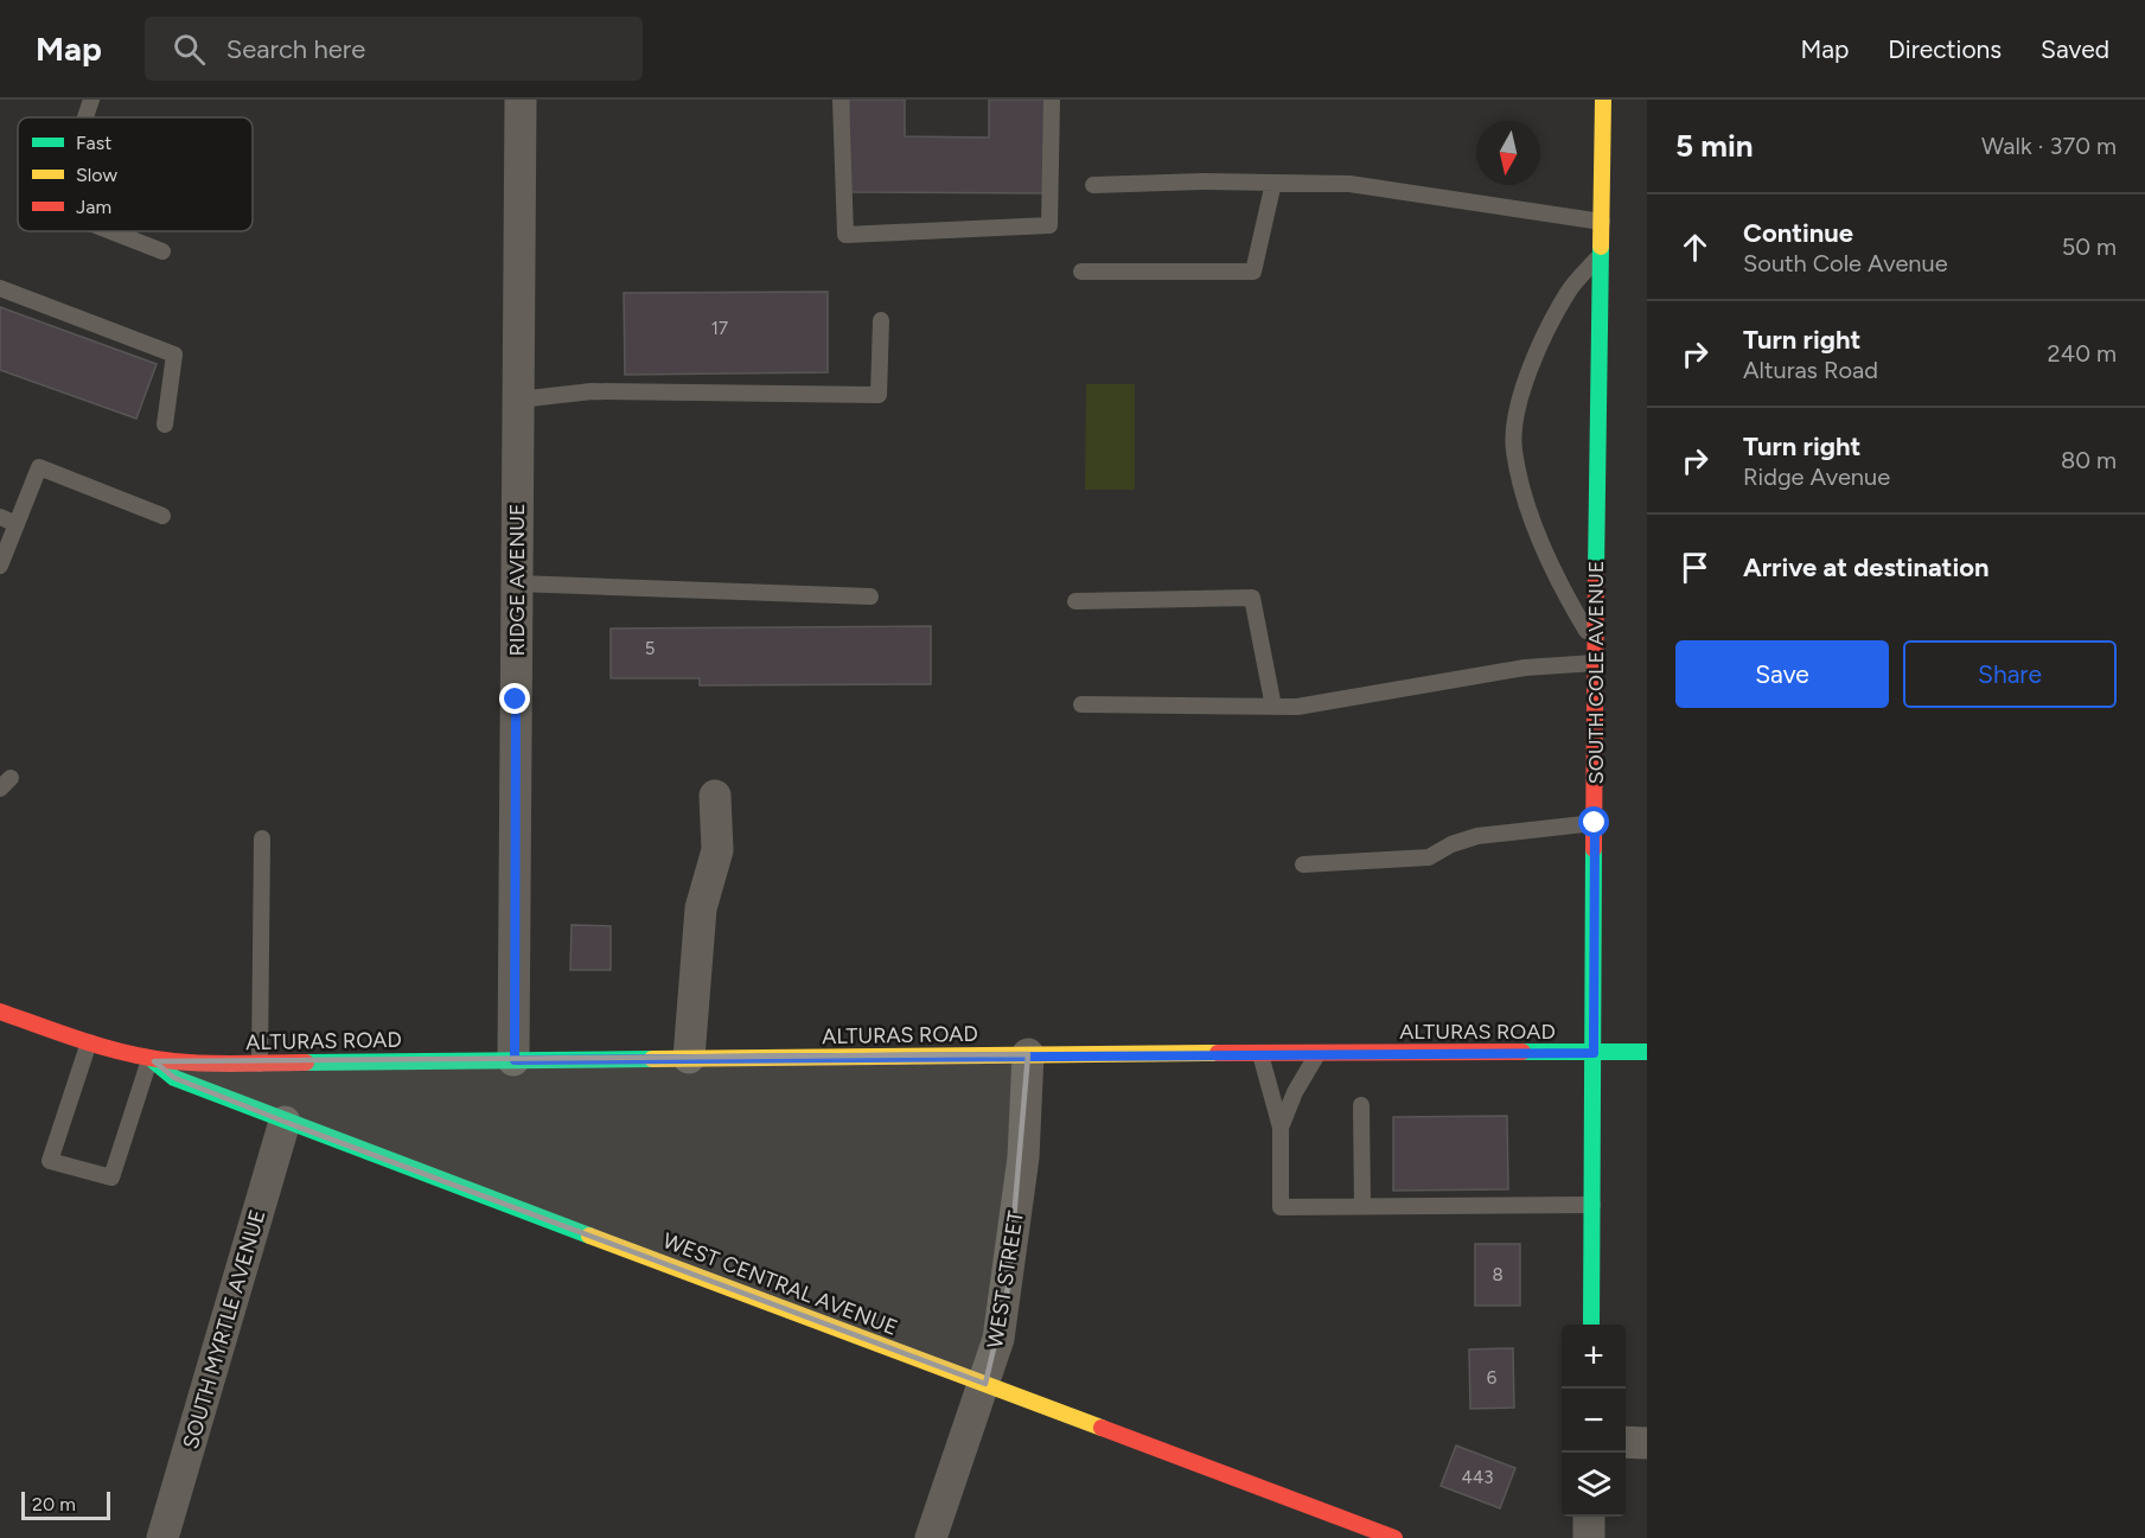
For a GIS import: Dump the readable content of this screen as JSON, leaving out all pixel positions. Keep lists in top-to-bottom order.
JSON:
{
  "streets": {
    "street": [
      "RIDGE AVENUE",
      "SOUTH COLE AVENUE",
      "ALTURAS ROAD",
      "WEST STREET",
      "WEST CENTRAL AVENUE",
      "SOUTH MYRTLE AVENUE"
    ]
  },
  "crossings": [
    ["RIDGE AVENUE", "ALTURAS ROAD"],
    ["SOUTH COLE AVENUE", "ALTURAS ROAD"],
    ["ALTURAS ROAD", "WEST STREET"],
    ["ALTURAS ROAD", "WEST CENTRAL AVENUE"],
    ["WEST STREET", "WEST CENTRAL AVENUE"],
    ["WEST CENTRAL AVENUE", "SOUTH MYRTLE AVENUE"]
  ],
  "house_numbers": [
    "17",
    "5",
    "8",
    "6",
    "443"
  ],
  "legend": ["Fast", "Slow", "Jam"],
  "scale_bar": "20 m",
  "north": "bottom",
  "page": {
    "header": "Map",
    "search": "Search here",
    "nav": ["Map", "Directions", "Saved"],
    "heading": ["5 min", "Walk · 370 m"],
    "list": [
      ["Continue", "South Cole Avenue", "50 m"],
      ["Turn right", "Alturas Road", "240 m"],
      ["Turn right", "Ridge Avenue", "80 m"],
      "Arrive at destination"
    ],
    "buttons": ["Save", "Share"],
    "map_buttons": ["+", "−"],
    "scale": "20 m"
  }
}
